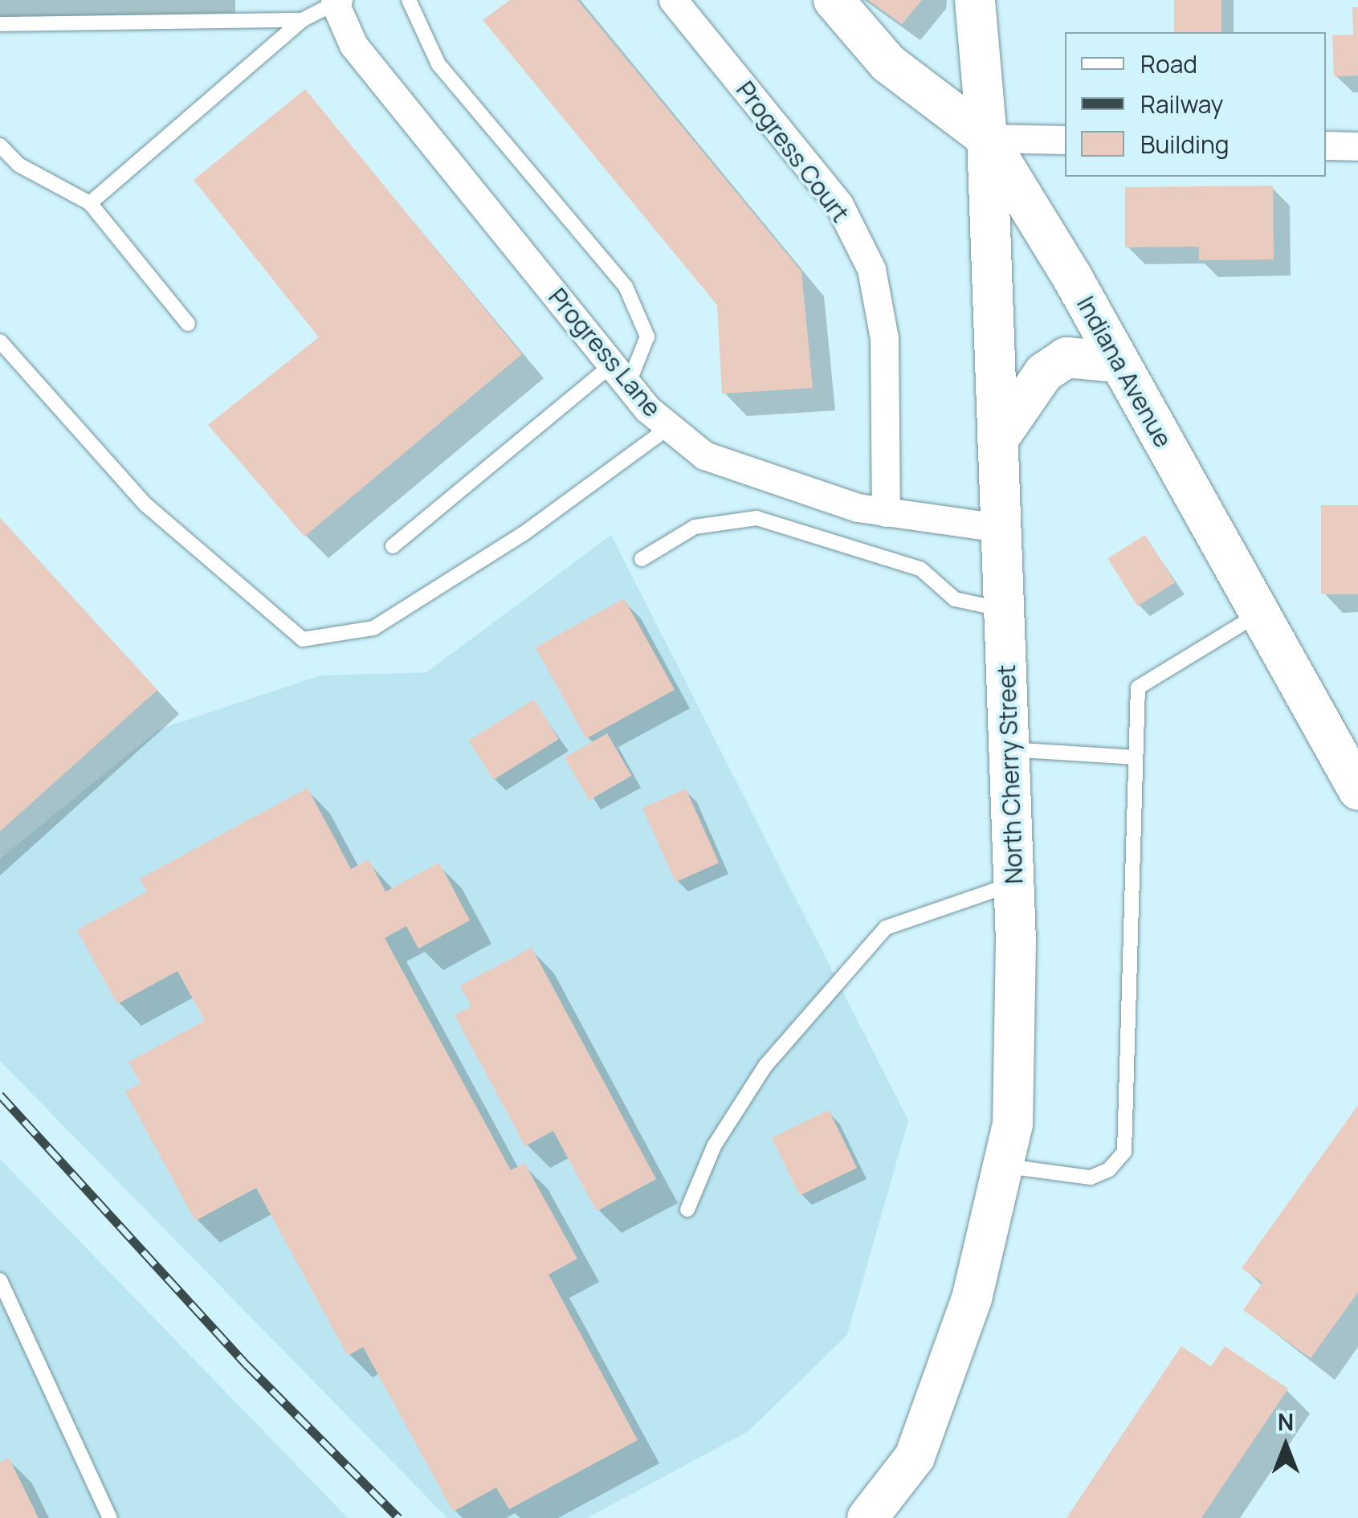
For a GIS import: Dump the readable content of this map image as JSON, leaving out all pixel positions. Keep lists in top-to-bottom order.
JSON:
{
  "streets": {
    "main road": ["Indiana Avenue", "North Cherry Street"],
    "street": ["Progress Court", "Progress Lane"]
  },
  "crossings": [
    ["Progress Court", "Progress Lane"],
    ["Progress Lane", "North Cherry Street"],
    ["Indiana Avenue", "North Cherry Street"]
  ],
  "legend": ["Road", "Railway", "Building"],
  "north": "top"
}
